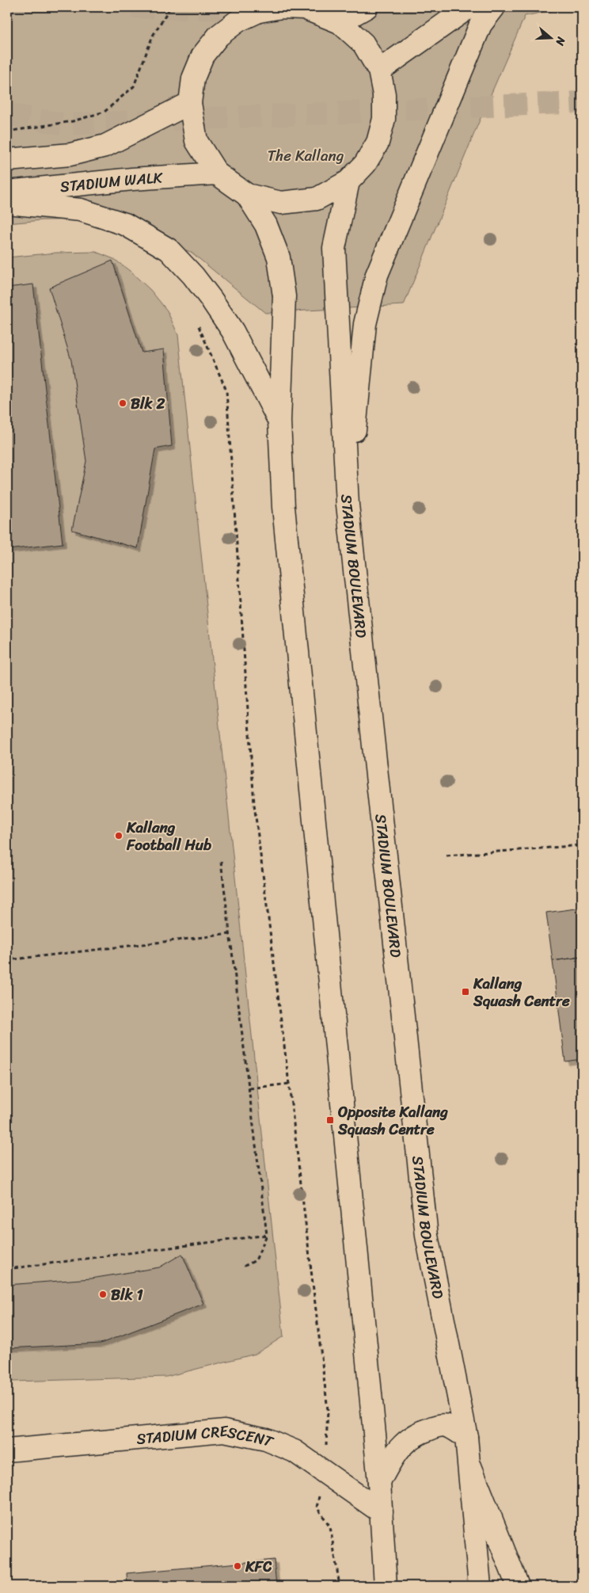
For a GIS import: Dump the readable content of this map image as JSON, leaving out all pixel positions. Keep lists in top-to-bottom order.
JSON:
{
  "streets": {
    "street": ["STADIUM WALK", "STADIUM BOULEVARD", "STADIUM CRESCENT"]
  },
  "parks": ["The Kallang"],
  "places": {
    "other": [
      "Blk 2",
      "Kallang Football Hub",
      "Blk 1",
      "KFC"
    ],
    "transit": ["Kallang Squash Centre", "Opposite Kallang Squash Centre"]
  },
  "north": "right"
}
